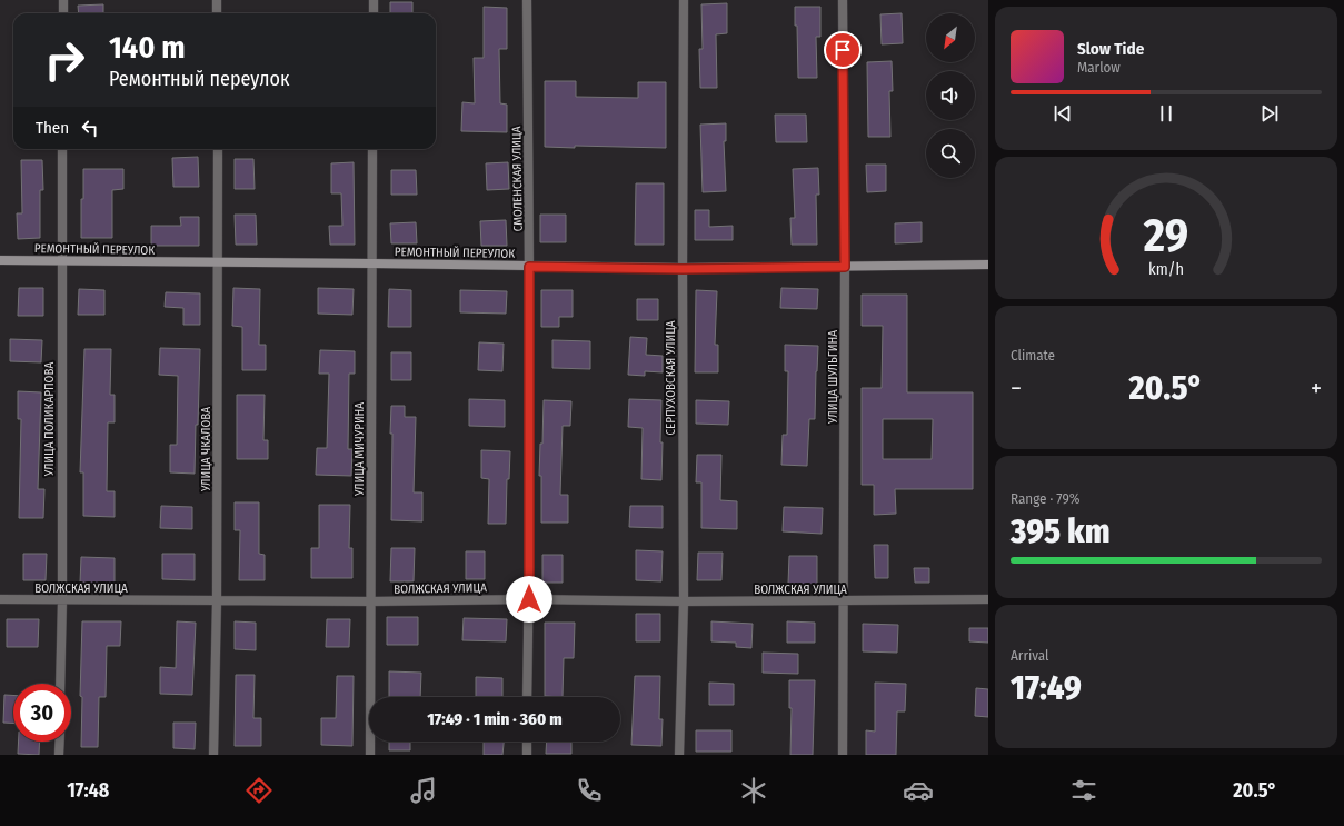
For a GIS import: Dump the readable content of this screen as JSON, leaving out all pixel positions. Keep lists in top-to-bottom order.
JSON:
{
  "streets": {
    "main road": ["РЕМОНТНЫЙ ПЕРЕУЛОК"],
    "street": [
      "СМОЛЕНСКАЯ УЛИЦА",
      "УЛИЦА ШУЛЬГИНА",
      "СЕРПУХОВСКАЯ УЛИЦА",
      "УЛИЦА ПОЛИКАРПОВА",
      "УЛИЦА ЧКАЛОВА",
      "УЛИЦА МИЧУРИНА",
      "ВОЛЖСКАЯ УЛИЦА"
    ]
  },
  "crossings": [
    ["СМОЛЕНСКАЯ УЛИЦА", "РЕМОНТНЫЙ ПЕРЕУЛОК"],
    ["СМОЛЕНСКАЯ УЛИЦА", "ВОЛЖСКАЯ УЛИЦА"],
    ["РЕМОНТНЫЙ ПЕРЕУЛОК", "УЛИЦА ШУЛЬГИНА"],
    ["РЕМОНТНЫЙ ПЕРЕУЛОК", "СЕРПУХОВСКАЯ УЛИЦА"],
    ["РЕМОНТНЫЙ ПЕРЕУЛОК", "УЛИЦА ПОЛИКАРПОВА"],
    ["РЕМОНТНЫЙ ПЕРЕУЛОК", "УЛИЦА ЧКАЛОВА"],
    ["РЕМОНТНЫЙ ПЕРЕУЛОК", "УЛИЦА МИЧУРИНА"],
    ["УЛИЦА ШУЛЬГИНА", "ВОЛЖСКАЯ УЛИЦА"],
    ["СЕРПУХОВСКАЯ УЛИЦА", "ВОЛЖСКАЯ УЛИЦА"],
    ["УЛИЦА ПОЛИКАРПОВА", "ВОЛЖСКАЯ УЛИЦА"],
    ["УЛИЦА ЧКАЛОВА", "ВОЛЖСКАЯ УЛИЦА"],
    ["УЛИЦА МИЧУРИНА", "ВОЛЖСКАЯ УЛИЦА"]
  ],
  "north": "bottom left",
  "page": {
    "turn": ["140 m", "Ремонтный переулок"],
    "song": ["Slow Tide", "Marlow"],
    "then": "Then",
    "tile": [
      "Climate",
      ["Range · 79%", "395 km"],
      ["Arrival", "17:49"]
    ],
    "heat": ["−", "20.5°", "+"],
    "limit": "30",
    "trip": "17:49 · 1 min · 360 m",
    "tabs": ["17:48", "20.5°"],
    "gauge": ["29", "km/h"]
  }
}
